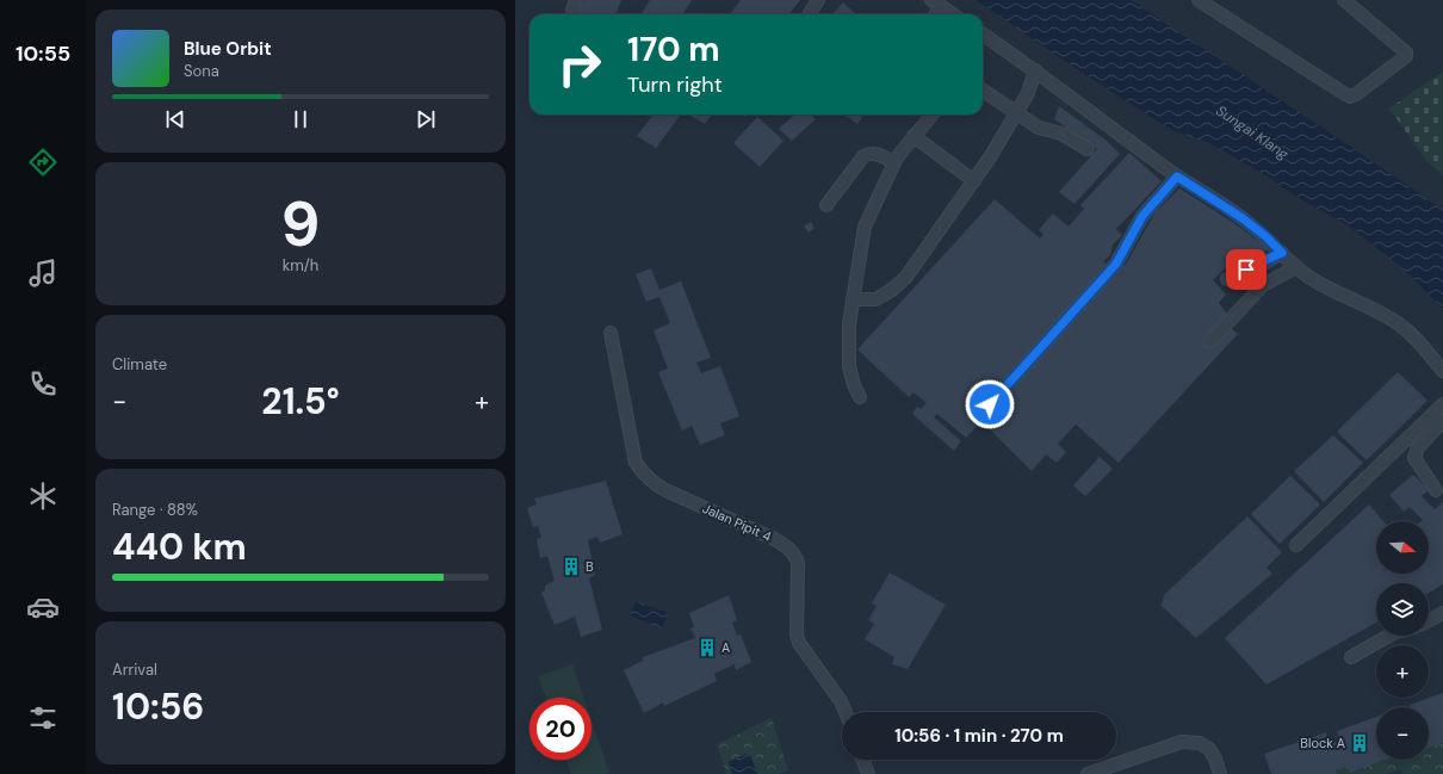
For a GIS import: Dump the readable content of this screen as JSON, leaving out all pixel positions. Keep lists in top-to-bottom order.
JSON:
{
  "streets": {
    "street": ["Jalan Pipit 4"]
  },
  "water": ["Sungai Klang"],
  "places": {
    "building": ["B", "A", "Block A"]
  },
  "north": "right",
  "page": {
    "tabs": "10:55",
    "turn": ["170 m", "Turn right"],
    "song": ["Blue Orbit", "Sona"],
    "tile": [
      ["9", "km/h"],
      "Climate",
      ["Range · 88%", "440 km"],
      ["Arrival", "10:56"]
    ],
    "heat": ["−", "21.5°", "+"],
    "map_buttons": ["+", "−"],
    "limit": "20",
    "trip": "10:56 · 1 min · 270 m"
  }
}
